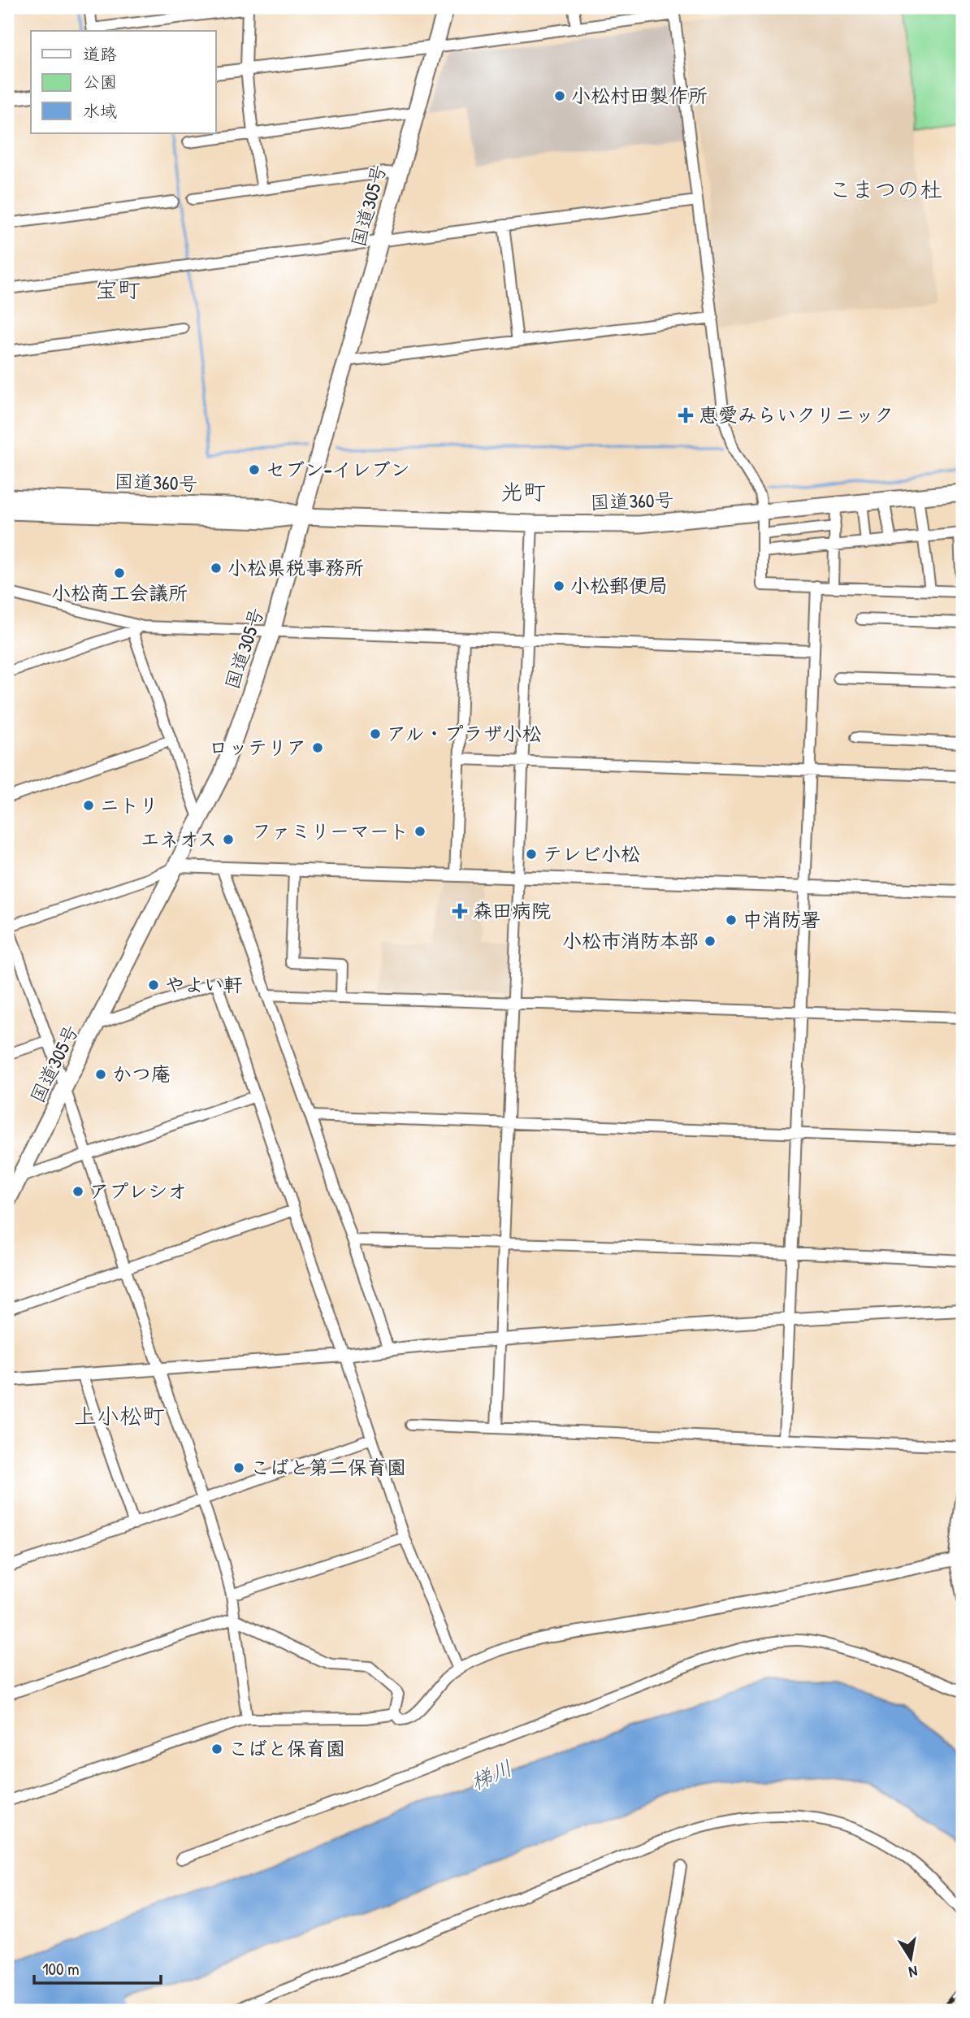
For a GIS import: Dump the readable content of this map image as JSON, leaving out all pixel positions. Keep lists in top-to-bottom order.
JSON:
{
  "streets": {
    "highway": ["国道305号", "国道360号"]
  },
  "crossings": [
    ["国道305号", "国道360号"]
  ],
  "districts": [
    "こまつの杜",
    "宝町",
    "光町",
    "上小松町"
  ],
  "water": ["梯川"],
  "places": {
    "other": [
      "小松村田製作所",
      "セブン-イレブン",
      "小松県税事務所",
      "小松商工会議所",
      "小松郵便局",
      "アル・プラザ小松",
      "ロッテリア",
      "ニトリ",
      "ファミリーマート",
      "エネオス",
      "テレビ小松",
      "中消防署",
      "小松市消防本部",
      "やよい軒",
      "かつ庵",
      "アプレシオ",
      "こばと第二保育園",
      "こばと保育園"
    ],
    "health": ["恵愛みらいクリニック", "森田病院"]
  },
  "legend": ["道路", "公園", "水域"],
  "scale_bar": "100 m",
  "north": "bottom"
}
